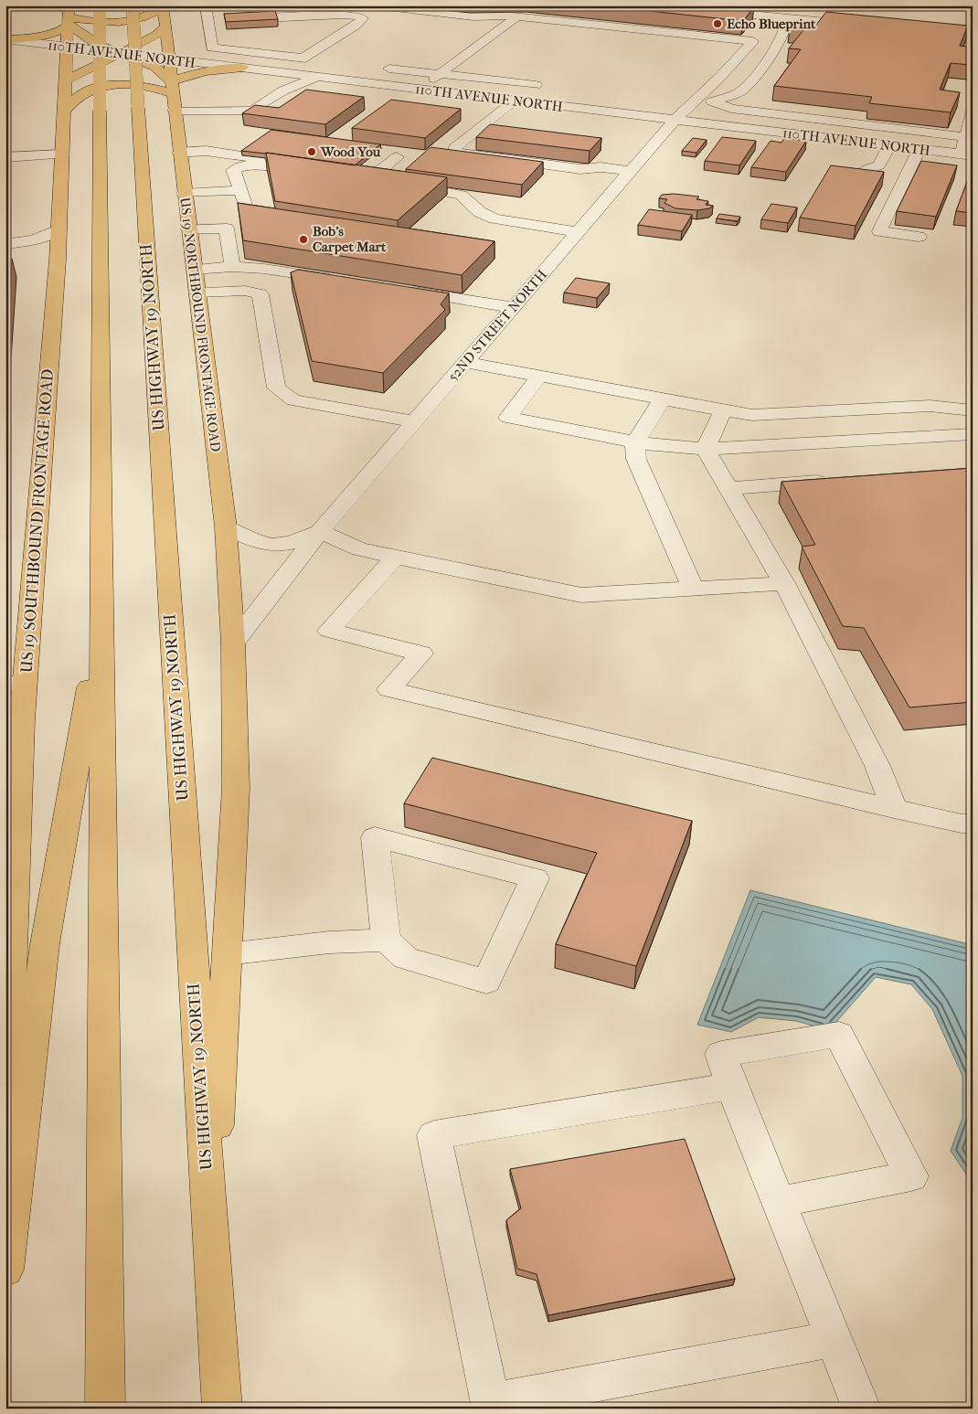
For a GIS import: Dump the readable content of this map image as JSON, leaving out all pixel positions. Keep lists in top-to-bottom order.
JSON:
{
  "streets": {
    "main road": ["US 19 NORTHBOUND FRONTAGE ROAD", "US HIGHWAY 19 NORTH", "US 19 SOUTHBOUND FRONTAGE ROAD"],
    "street": ["110TH AVENUE NORTH", "52ND STREET NORTH"]
  },
  "crossings": [
    ["110TH AVENUE NORTH", "US 19 NORTHBOUND FRONTAGE ROAD"],
    ["110TH AVENUE NORTH", "52ND STREET NORTH"],
    ["110TH AVENUE NORTH", "US 19 SOUTHBOUND FRONTAGE ROAD"],
    ["US 19 NORTHBOUND FRONTAGE ROAD", "52ND STREET NORTH"],
    ["US 19 NORTHBOUND FRONTAGE ROAD", "US HIGHWAY 19 NORTH"]
  ],
  "places": ["Echo Blueprint", "Wood You", "Bob's Carpet Mart"]
}
